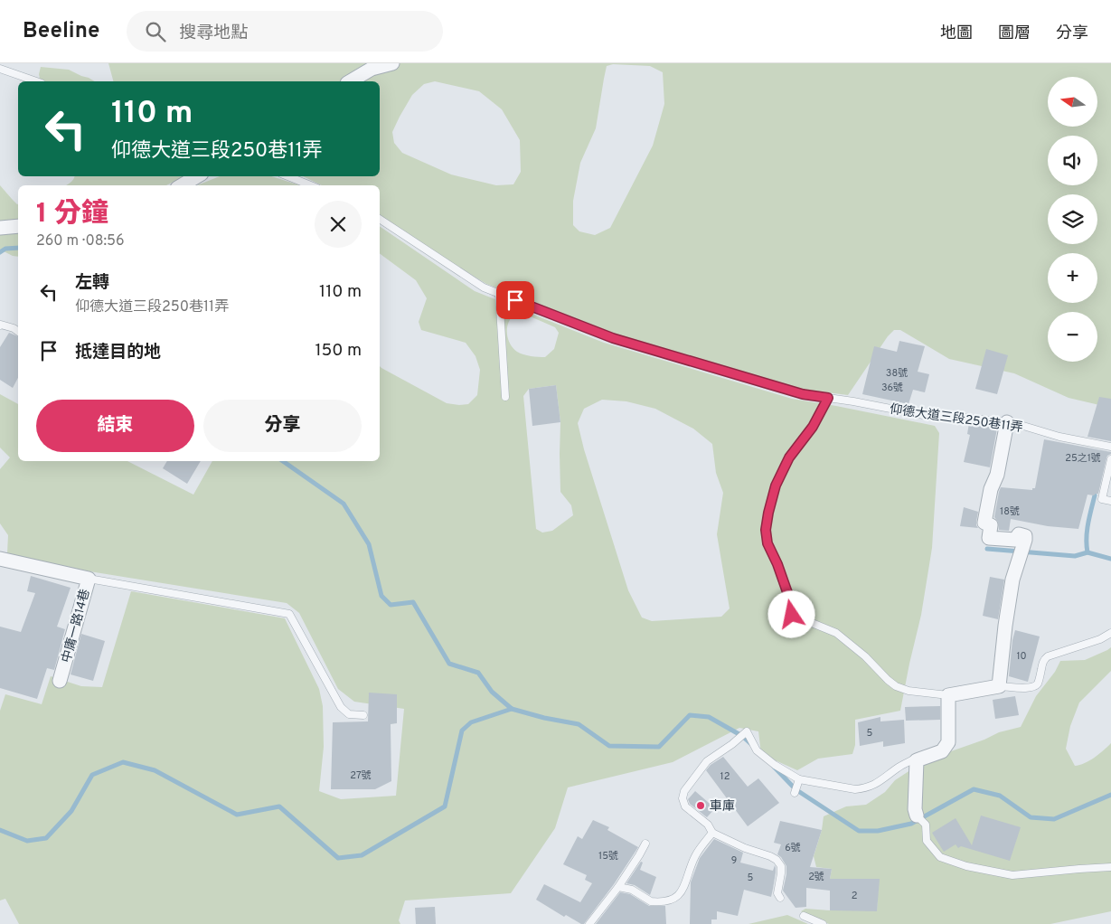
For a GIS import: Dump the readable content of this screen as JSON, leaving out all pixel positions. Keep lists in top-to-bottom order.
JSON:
{
  "streets": {
    "street": ["中庸一路14巷"],
    "lane": ["仰德大道三段250巷11弄"]
  },
  "places": ["車庫"],
  "house_numbers": [
    "38號",
    "36號",
    "25之1號",
    "18號",
    "10",
    "5",
    "27號",
    "12",
    "6號",
    "15號",
    "9",
    "2號",
    "5",
    "2"
  ],
  "north": "left",
  "page": {
    "header": "Beeline",
    "search": "搜尋地點",
    "nav": ["地圖", "圖層", "分享"],
    "map_buttons": ["+", "−"],
    "turn": ["110 m", "仰德大道三段250巷11弄"],
    "heading": ["1 分鐘", "260 m · 08:56"],
    "list": [
      {
        "name": "左轉",
        "note": "仰德大道三段250巷11弄",
        "value": "110 m"
      },
      {
        "name": "抵達目的地",
        "value": "150 m"
      }
    ],
    "buttons": ["結束", "分享"]
  }
}
